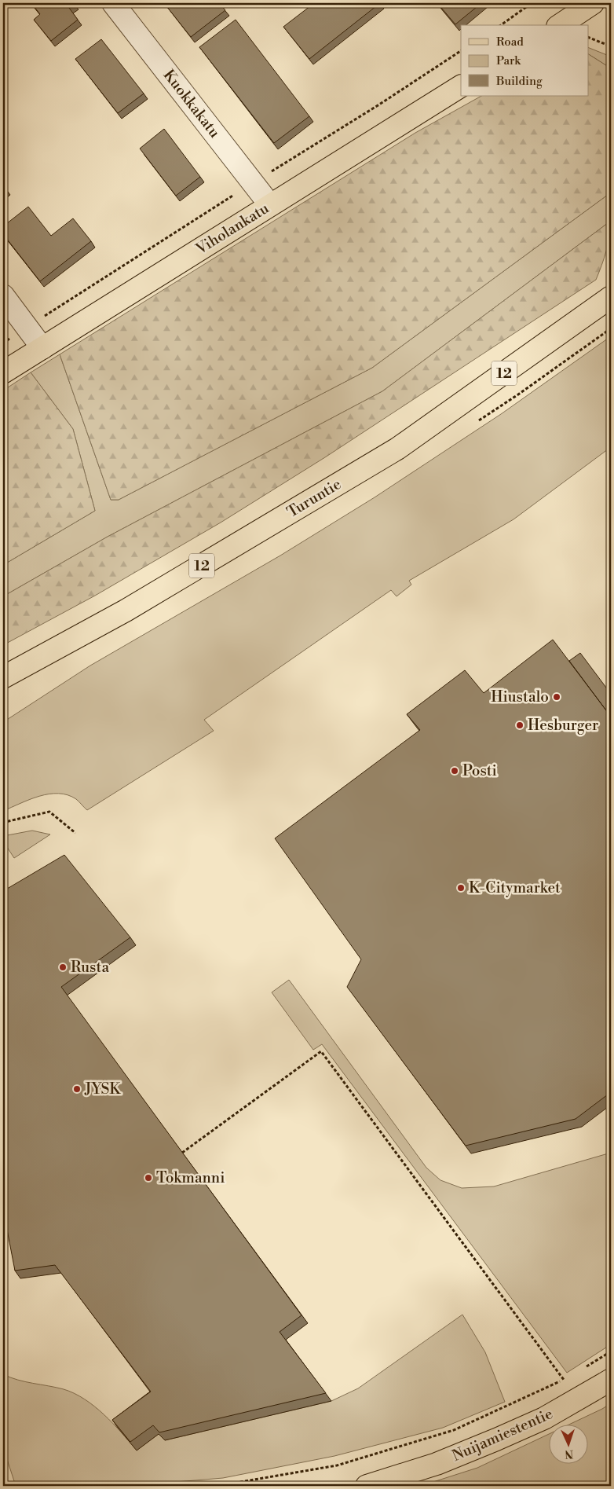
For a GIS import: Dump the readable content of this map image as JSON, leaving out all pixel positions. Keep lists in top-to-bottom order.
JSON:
{
  "streets": {
    "main road": [
      "Viholankatu",
      "12",
      "Turuntie",
      "Nuijamiestentie"
    ],
    "street": ["Kuokkakatu"]
  },
  "crossings": [
    ["Kuokkakatu", "Viholankatu"]
  ],
  "places": [
    "Hiustalo",
    "Hesburger",
    "Posti",
    "K-Citymarket",
    "Rusta",
    "JYSK",
    "Tokmanni"
  ],
  "legend": ["Road", "Park", "Building"],
  "north": "bottom"
}
